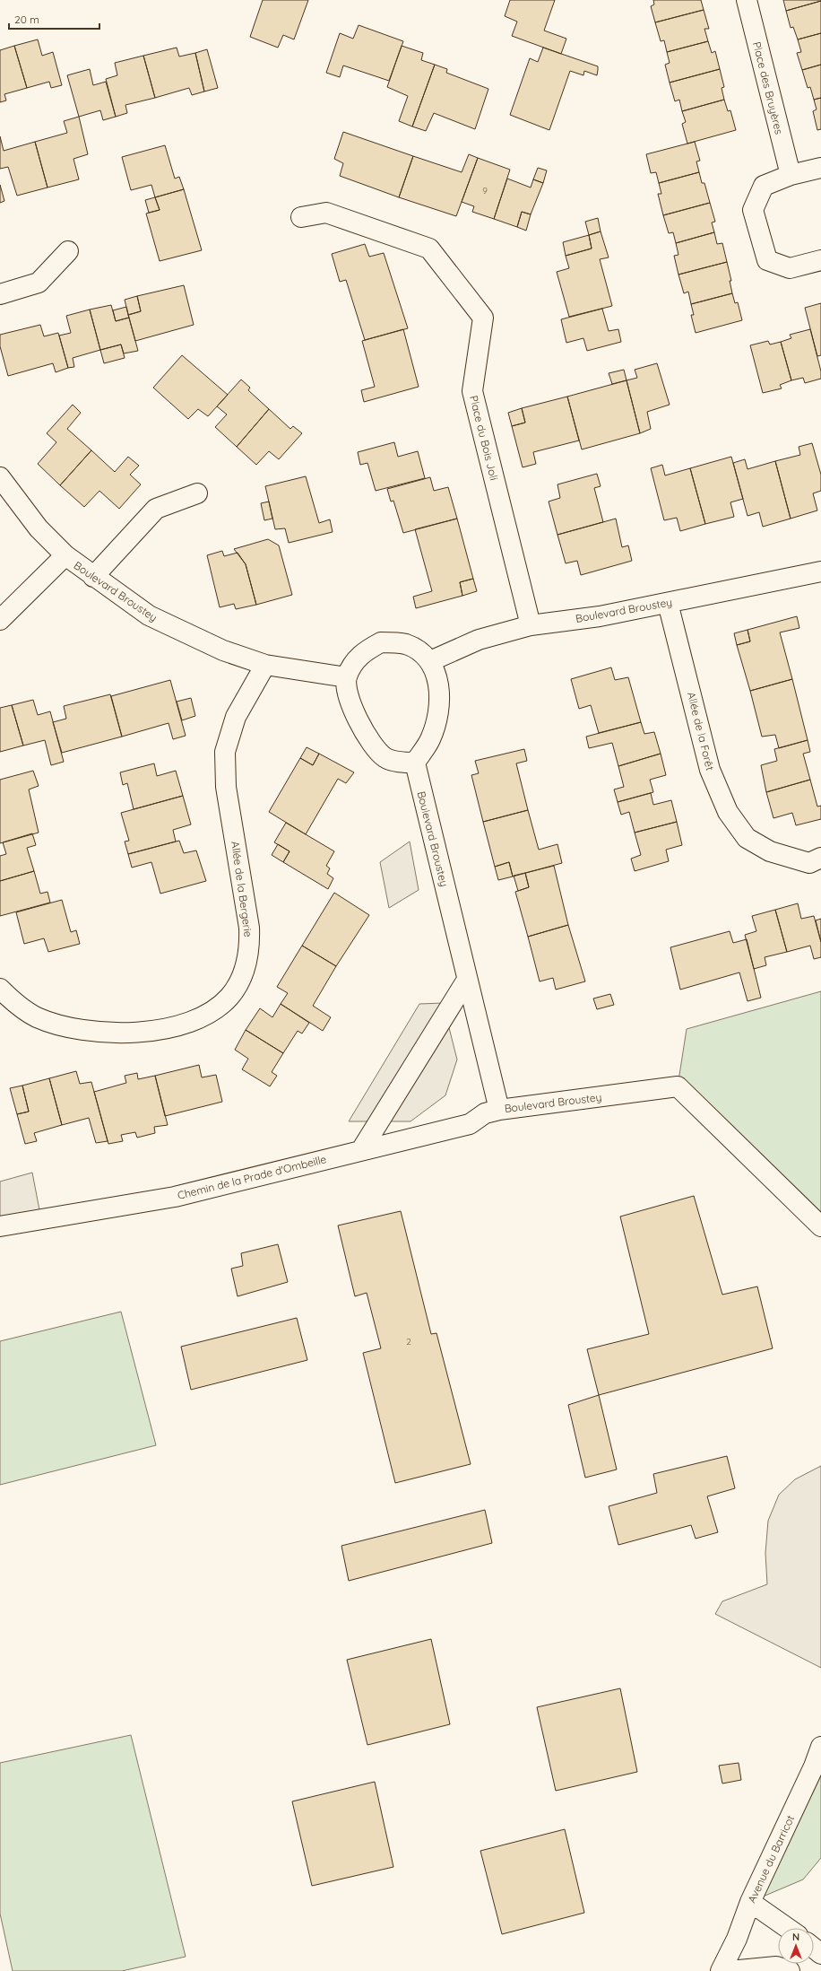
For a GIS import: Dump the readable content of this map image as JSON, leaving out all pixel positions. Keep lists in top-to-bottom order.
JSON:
{
  "streets": {
    "street": [
      "Place des Bruyères",
      "Place du Bois Joli",
      "Boulevard Broustey",
      "Allée de la Forêt",
      "Allée de la Bergerie",
      "Chemin de la Prade d'Ombeille",
      "Avenue du Barricot"
    ]
  },
  "crossings": [
    ["Place du Bois Joli", "Boulevard Broustey"],
    ["Boulevard Broustey", "Allée de la Forêt"],
    ["Boulevard Broustey", "Allée de la Bergerie"],
    ["Boulevard Broustey", "Chemin de la Prade d'Ombeille"]
  ],
  "house_numbers": ["9", "2"],
  "scale_bar": "20 m",
  "north": "top"
}
